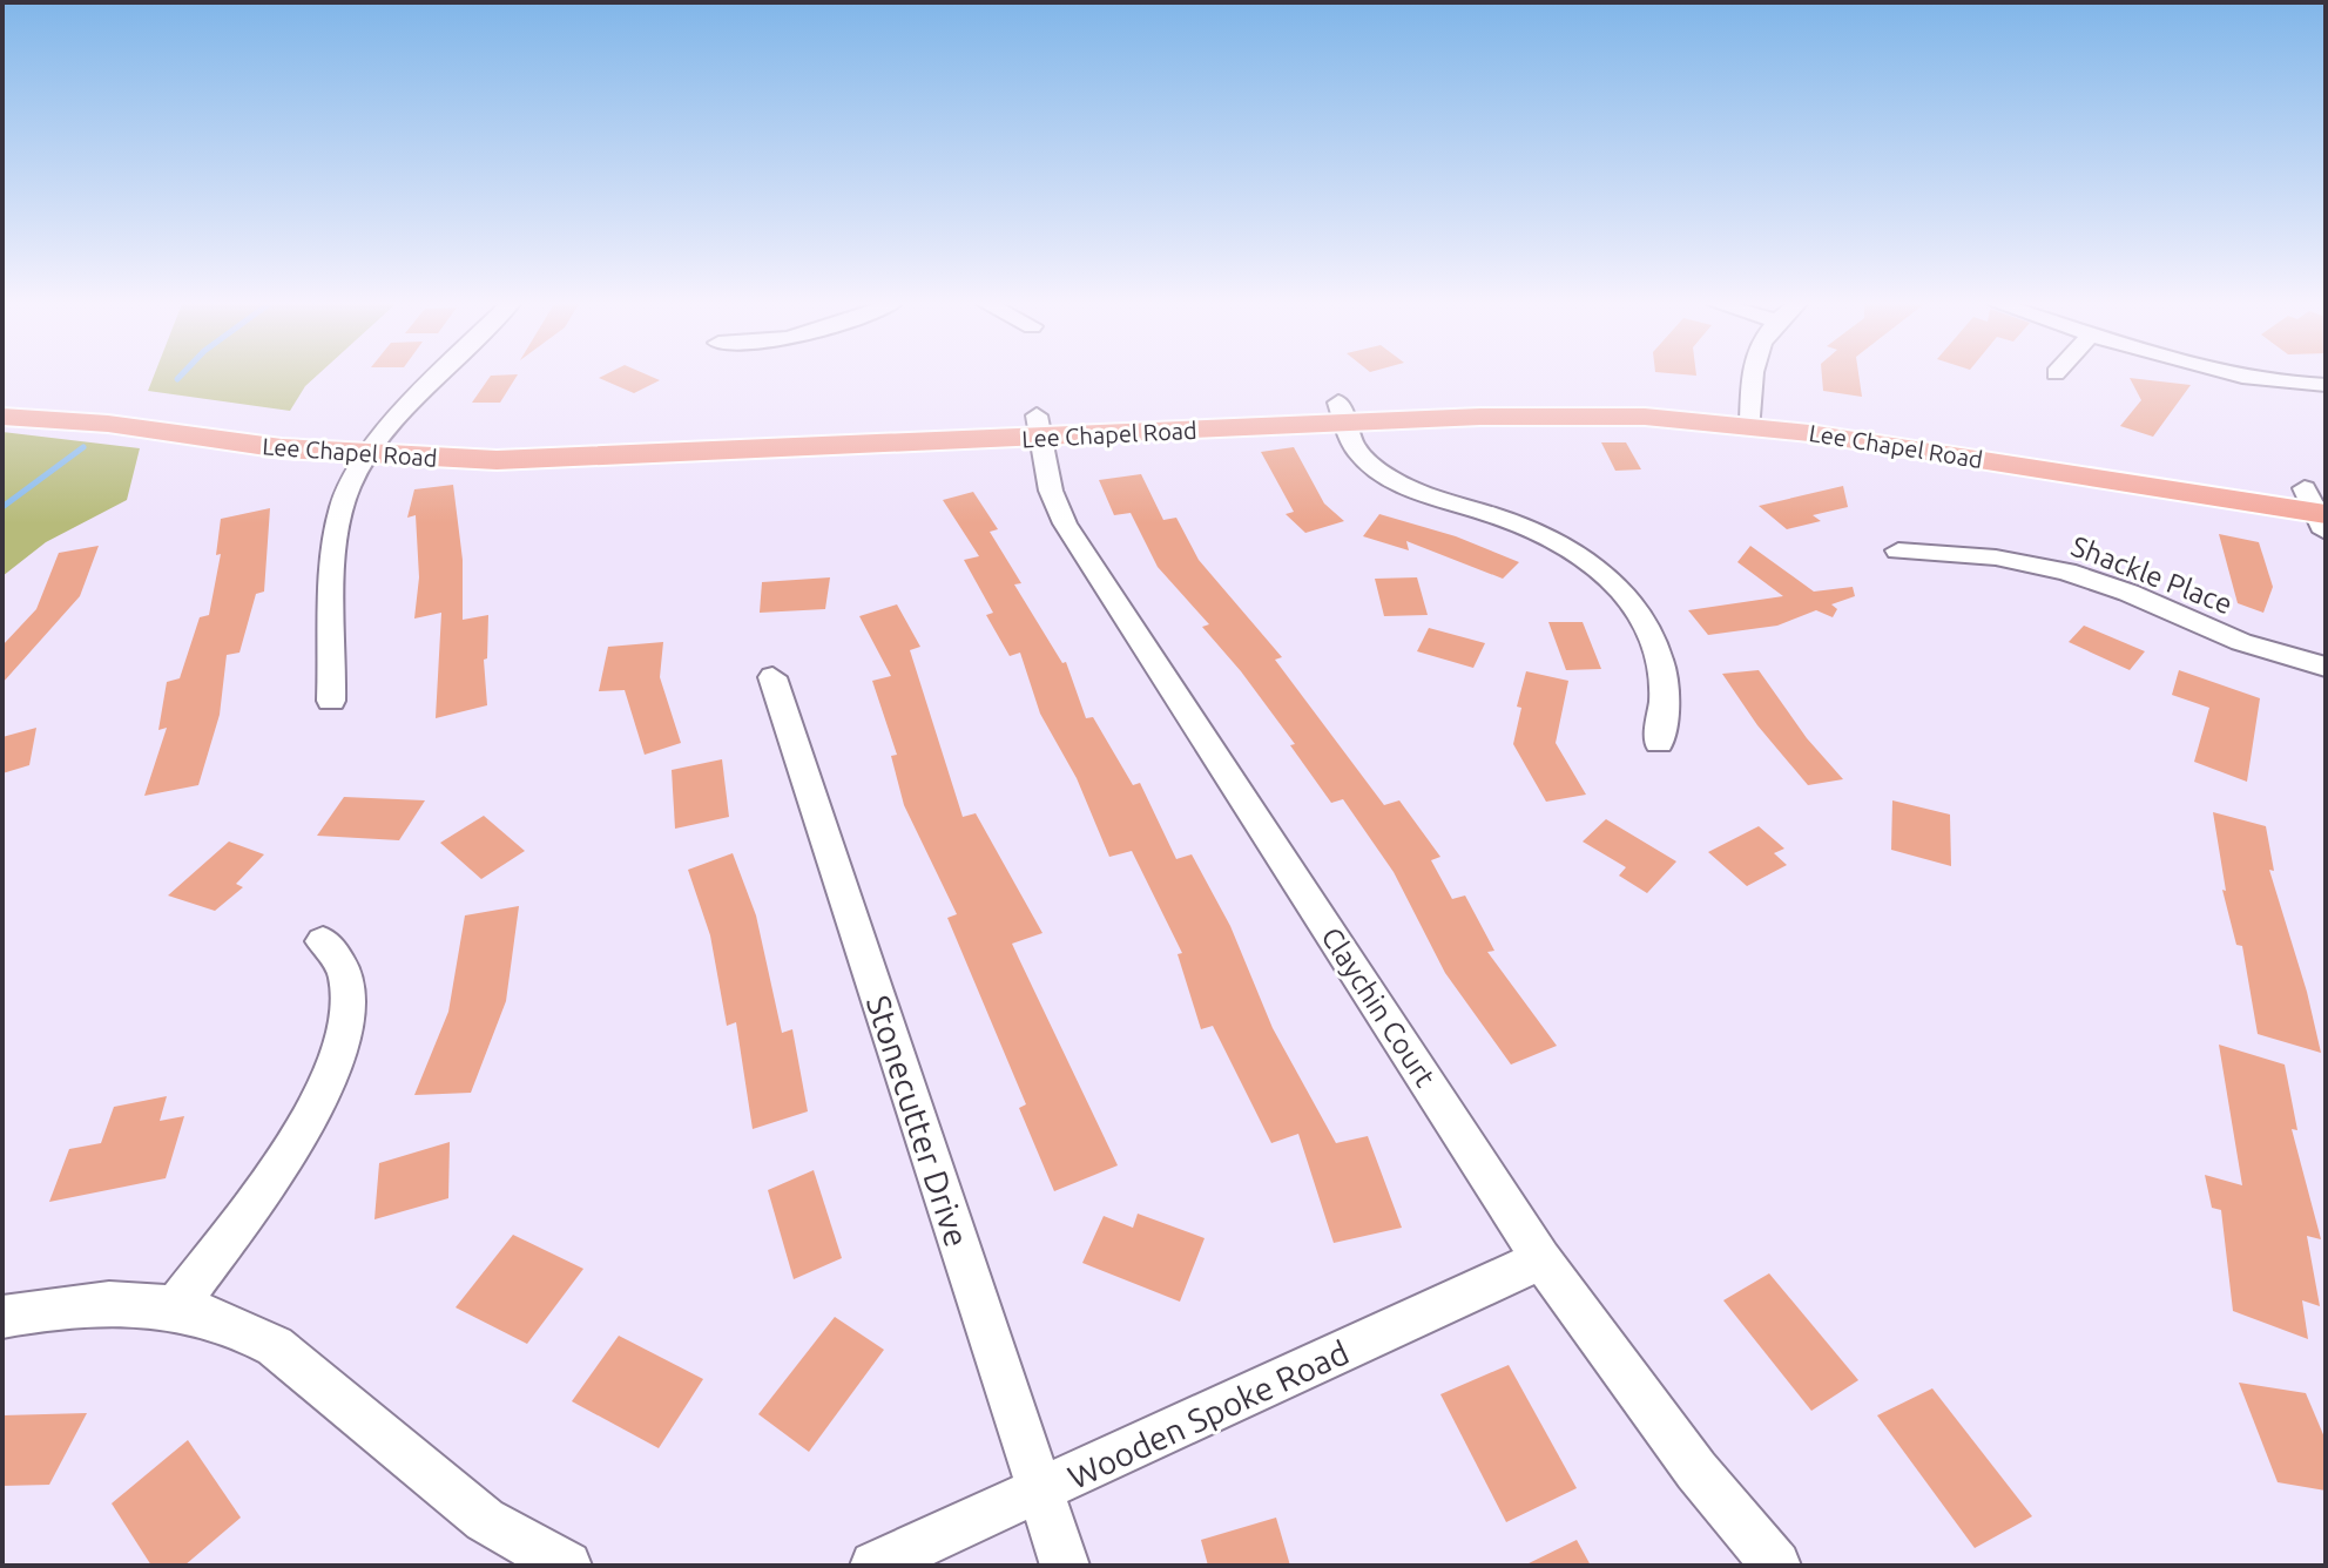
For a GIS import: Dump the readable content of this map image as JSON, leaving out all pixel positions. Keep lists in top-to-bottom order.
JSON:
{
  "streets": {
    "main road": ["Lee Chapel Road"],
    "street": [
      "Shackle Place",
      "Claychin Court",
      "Stonecutter Drive",
      "Wooden Spoke Road"
    ]
  },
  "crossings": [
    ["Lee Chapel Road", "Claychin Court"],
    ["Claychin Court", "Wooden Spoke Road"],
    ["Stonecutter Drive", "Wooden Spoke Road"]
  ]
}
